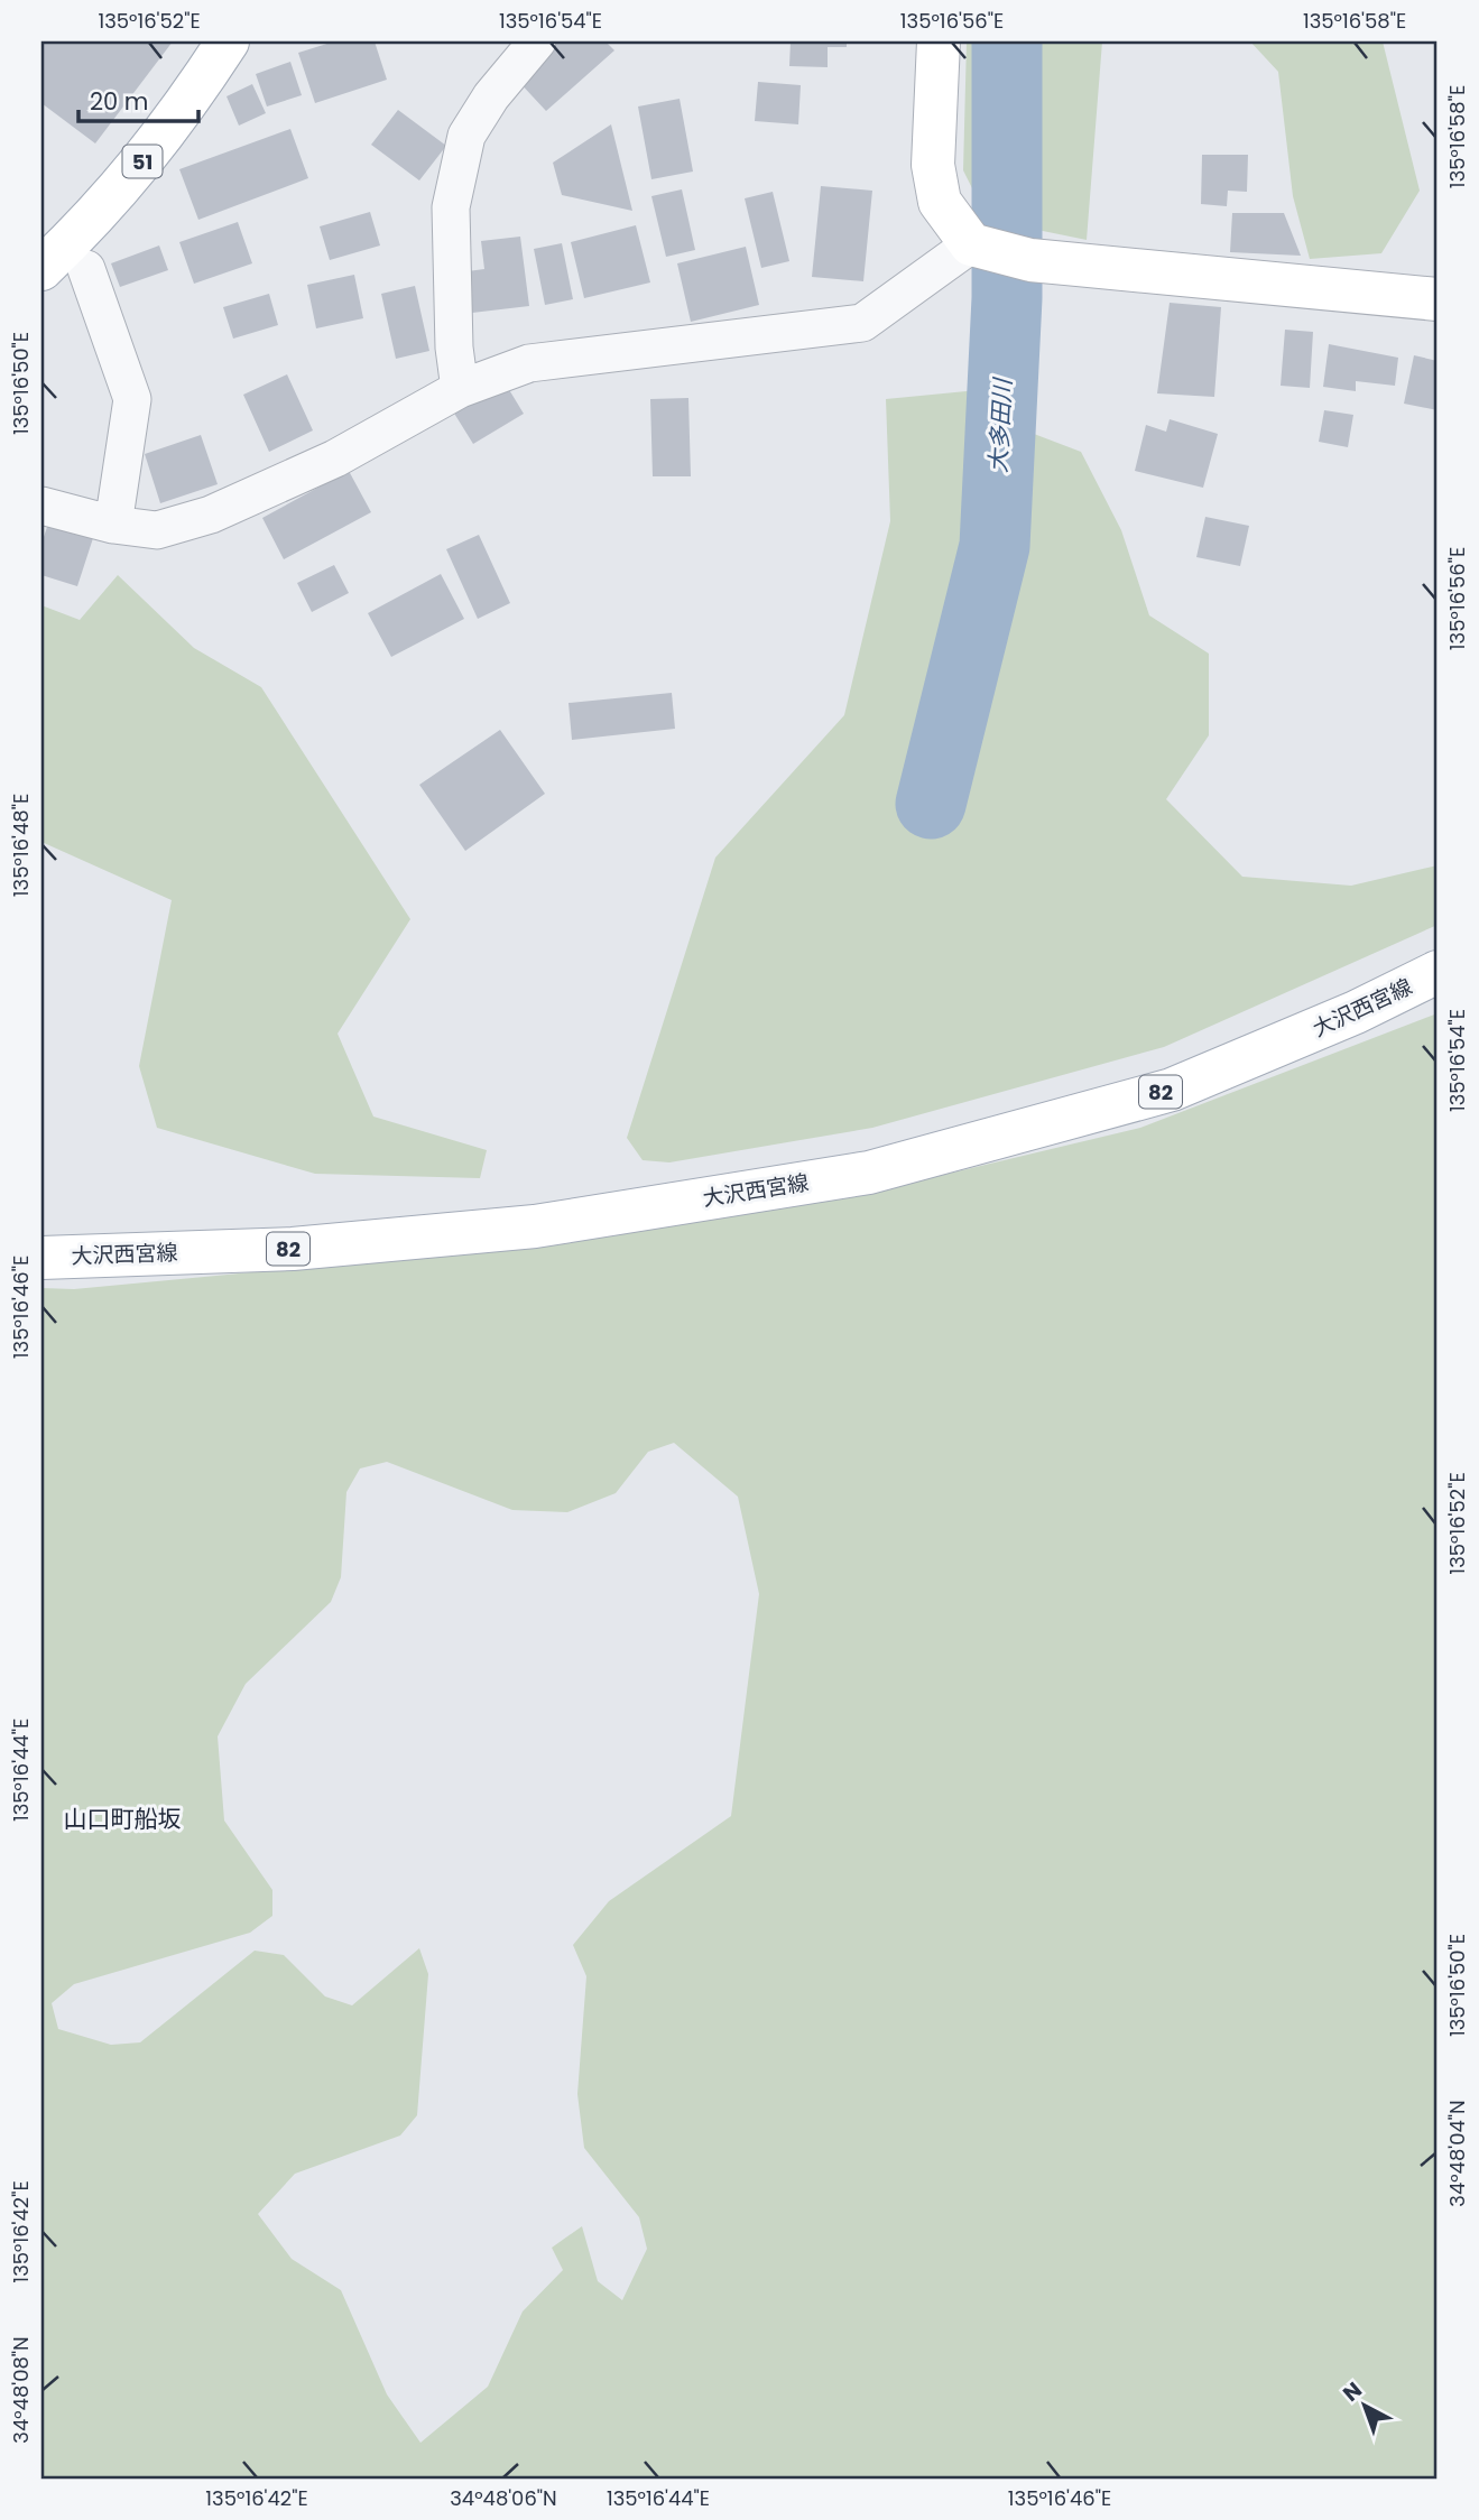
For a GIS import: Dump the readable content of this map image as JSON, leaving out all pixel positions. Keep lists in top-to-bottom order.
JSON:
{
  "streets": {
    "main road": ["51", "大沢西宮線", "82"]
  },
  "districts": ["山口町船坂"],
  "water": ["大多田川"],
  "scale_bar": "20 m",
  "north": "top left",
  "coordinates": [
    "135°16'52\"E",
    "135°16'54\"E",
    "135°16'56\"E",
    "135°16'58\"E",
    "135°16'50\"E",
    "135°16'48\"E",
    "135°16'46\"E",
    "135°16'44\"E",
    "34°48'04\"N",
    "135°16'42\"E",
    "34°48'08\"N",
    "34°48'06\"N"
  ]
}
